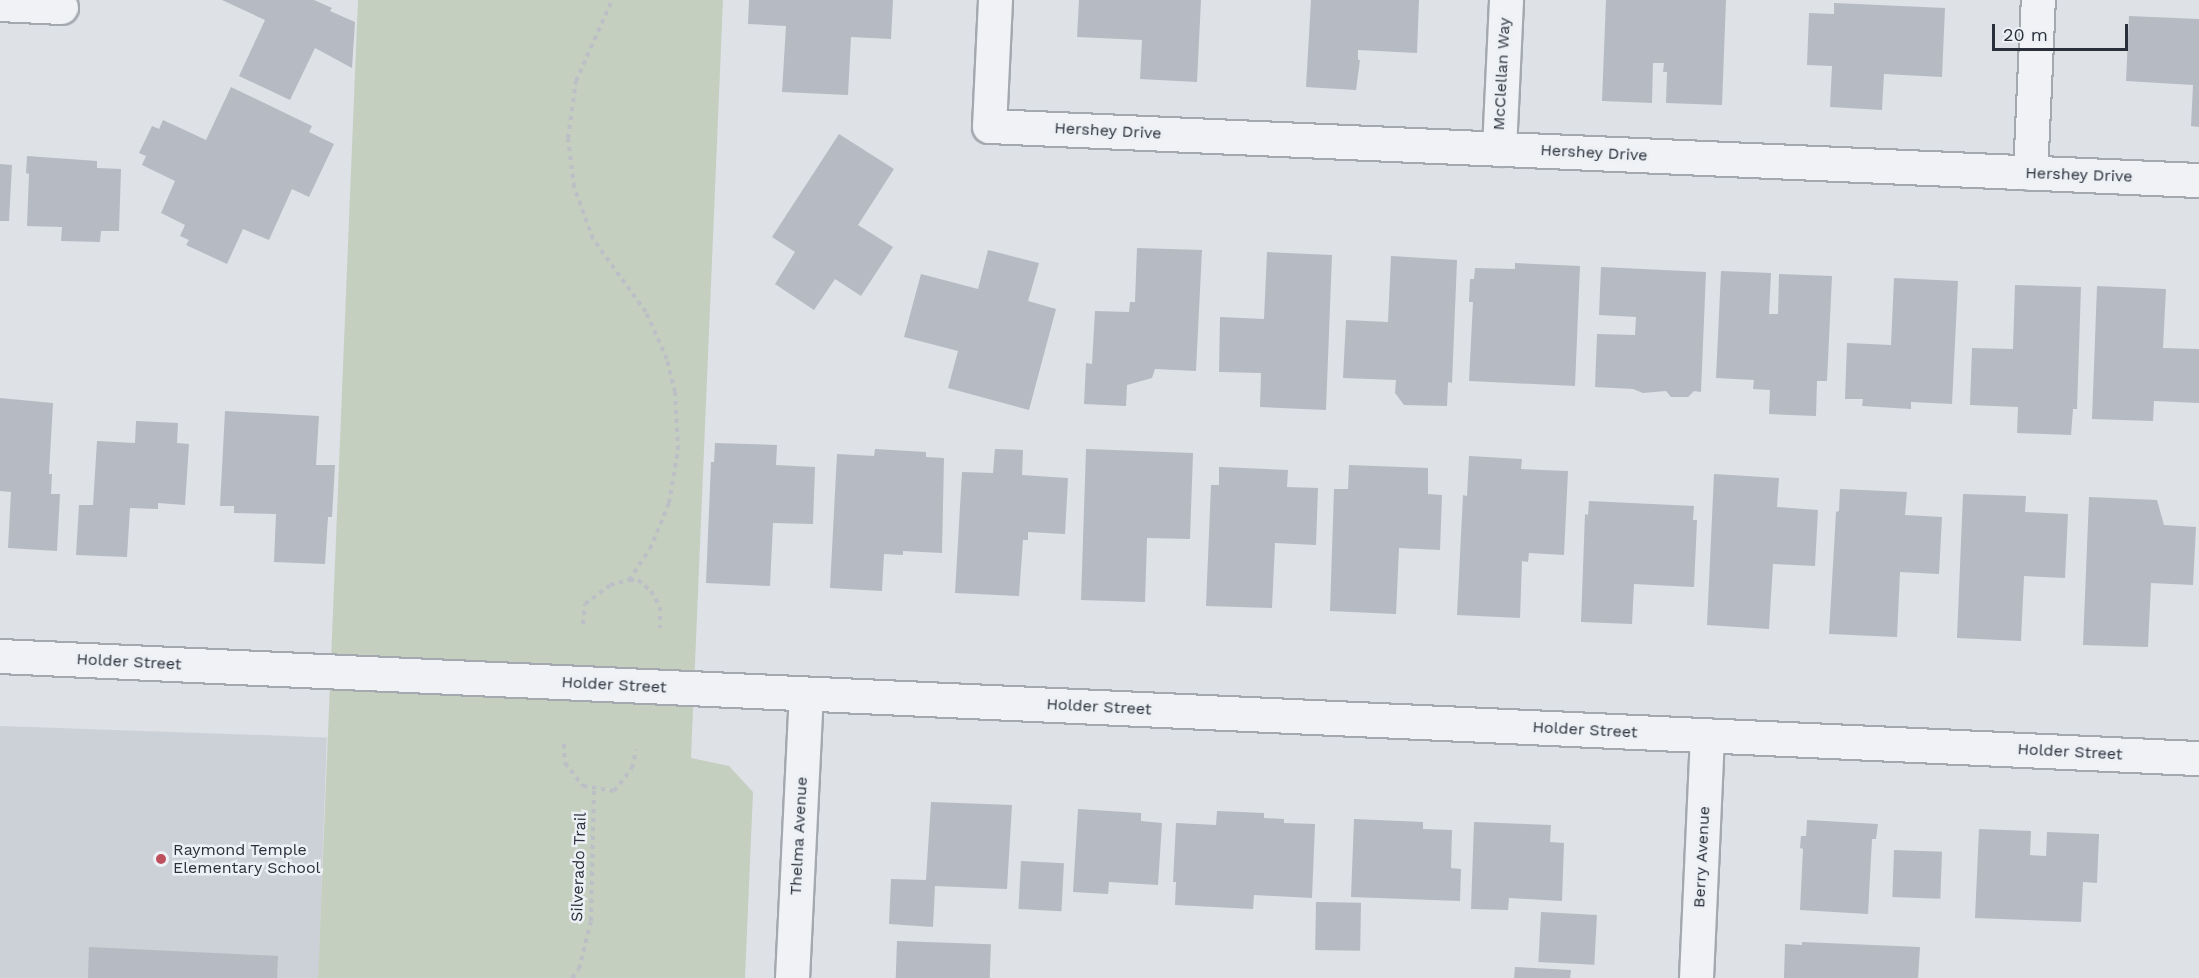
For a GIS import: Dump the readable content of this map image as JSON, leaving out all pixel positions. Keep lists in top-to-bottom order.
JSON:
{
  "streets": {
    "street": [
      "McClellan Way",
      "Hershey Drive",
      "Holder Street",
      "Thelma Avenue",
      "Berry Avenue"
    ],
    "path": ["Silverado Trail"]
  },
  "crossings": [
    ["McClellan Way", "Hershey Drive"],
    ["Holder Street", "Thelma Avenue"],
    ["Holder Street", "Berry Avenue"]
  ],
  "places": ["Raymond Temple Elementary School"],
  "scale_bar": "20 m"
}
